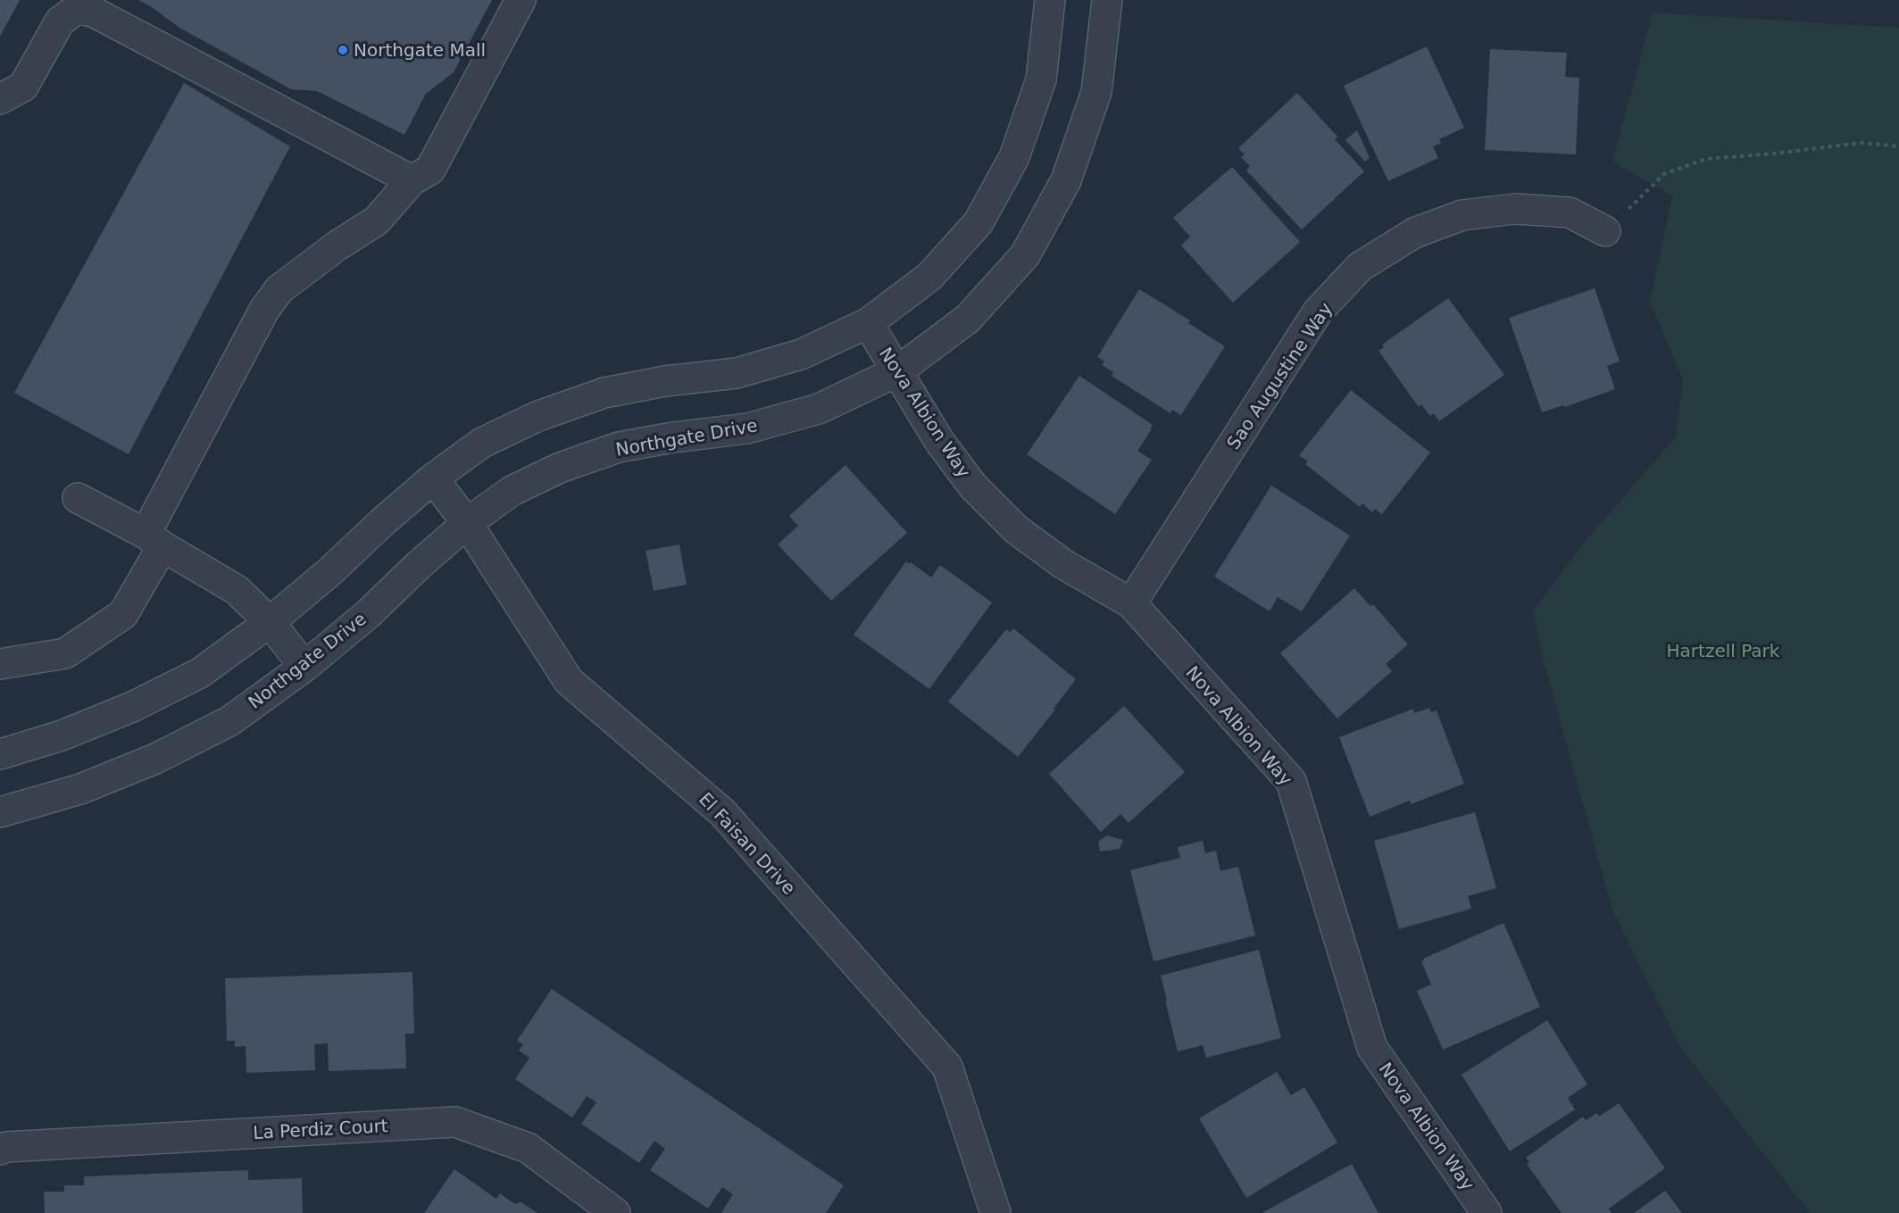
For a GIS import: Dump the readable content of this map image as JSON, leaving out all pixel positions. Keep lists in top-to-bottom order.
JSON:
{
  "streets": {
    "street": [
      "Sao Augustine Way",
      "Nova Albion Way",
      "Northgate Drive",
      "El Faisan Drive",
      "La Perdiz Court"
    ]
  },
  "crossings": [
    ["Sao Augustine Way", "Nova Albion Way"],
    ["Nova Albion Way", "Northgate Drive"],
    ["Northgate Drive", "El Faisan Drive"]
  ],
  "parks": ["Hartzell Park"],
  "places": ["Northgate Mall"]
}
